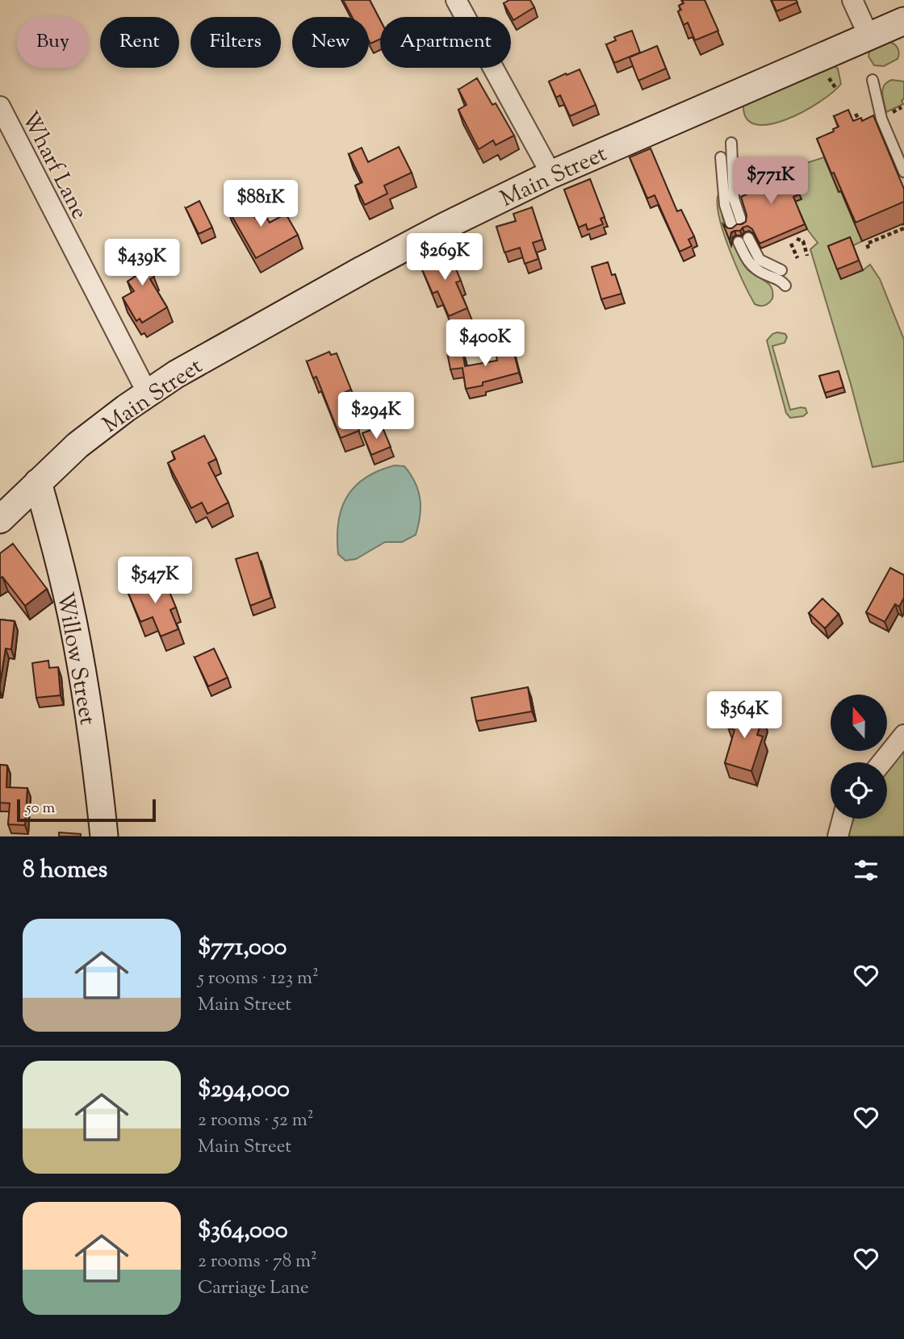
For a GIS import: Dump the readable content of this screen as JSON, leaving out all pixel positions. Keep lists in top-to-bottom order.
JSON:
{
  "streets": {
    "main road": ["Main Street", "Willow Street"],
    "street": ["Wharf Lane"]
  },
  "crossings": [
    ["Wharf Lane", "Main Street"],
    ["Main Street", "Willow Street"]
  ],
  "scale_bar": "50 m",
  "north": "top",
  "page": {
    "chip": [
      "Buy",
      "Rent",
      "Filters",
      "New",
      "Apartment"
    ],
    "price": [
      "$771K",
      "$881K",
      "$269K",
      "$439K",
      "$400K",
      "$294K",
      "$547K",
      "$364K"
    ],
    "scale": "50 m",
    "heading": "8 homes",
    "list": [
      {
        "name": "$771,000",
        "note": "5 rooms · 123 m² · Main Street"
      },
      {
        "name": "$294,000",
        "note": "2 rooms · 52 m² · Main Street"
      },
      {
        "name": "$364,000",
        "note": "2 rooms · 78 m² · Carriage Lane"
      }
    ]
  }
}
